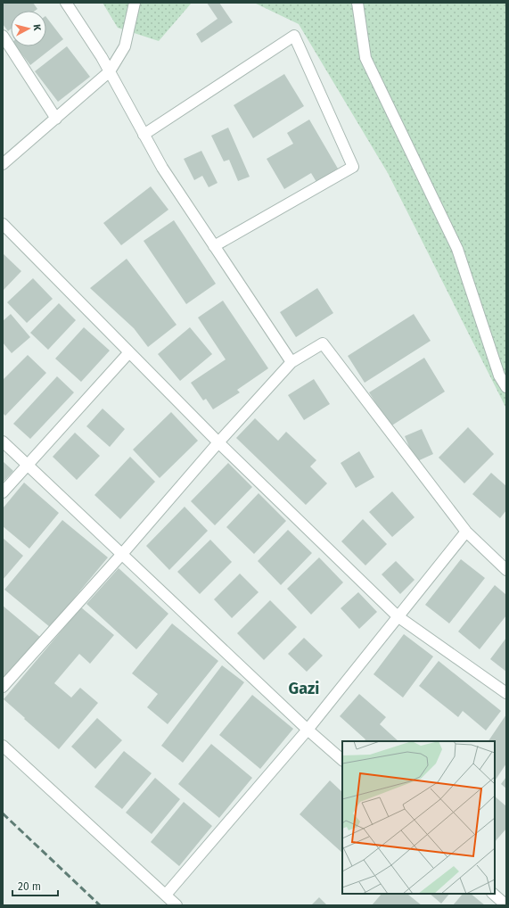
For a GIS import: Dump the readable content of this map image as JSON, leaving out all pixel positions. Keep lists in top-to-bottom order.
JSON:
{
  "districts": ["Gazi"],
  "scale_bar": "20 m",
  "north": "right"
}
